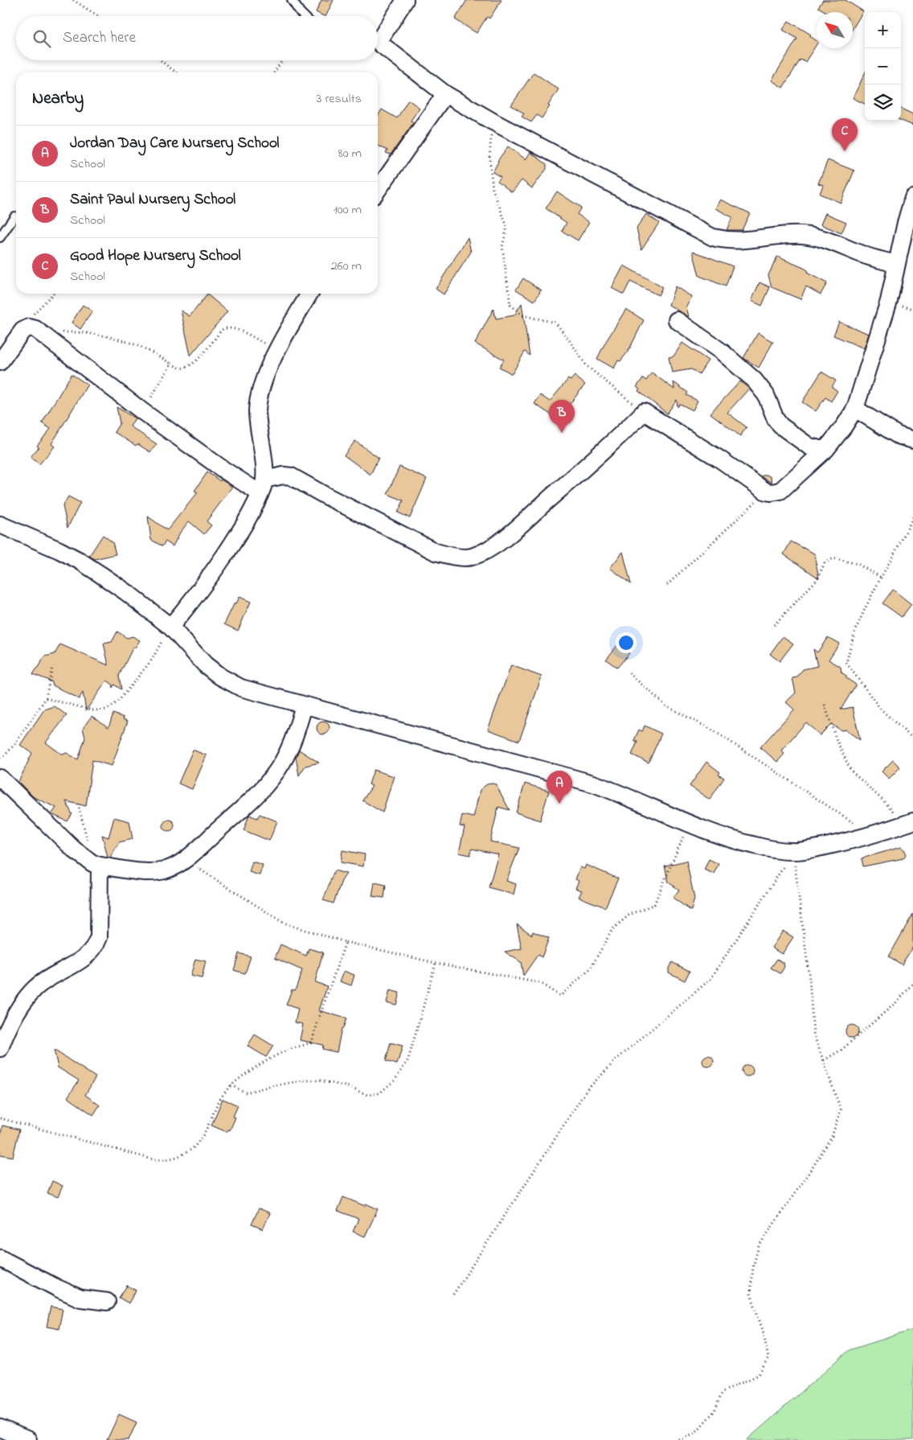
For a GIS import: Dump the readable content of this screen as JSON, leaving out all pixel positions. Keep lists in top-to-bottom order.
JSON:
{
  "north": "top left",
  "page": {
    "map_buttons": ["+", "−"],
    "search": "Search here",
    "heading": ["Nearby", "3 results"],
    "pins": ["C", "B", "A"],
    "list": [
      {
        "mark": "A",
        "name": "Jordan Day Care Nursery School",
        "note": "School",
        "value": "80 m"
      },
      {
        "mark": "B",
        "name": "Saint Paul Nursery School",
        "note": "School",
        "value": "100 m"
      },
      {
        "mark": "C",
        "name": "Good Hope Nursery School",
        "note": "School",
        "value": "260 m"
      }
    ]
  }
}
